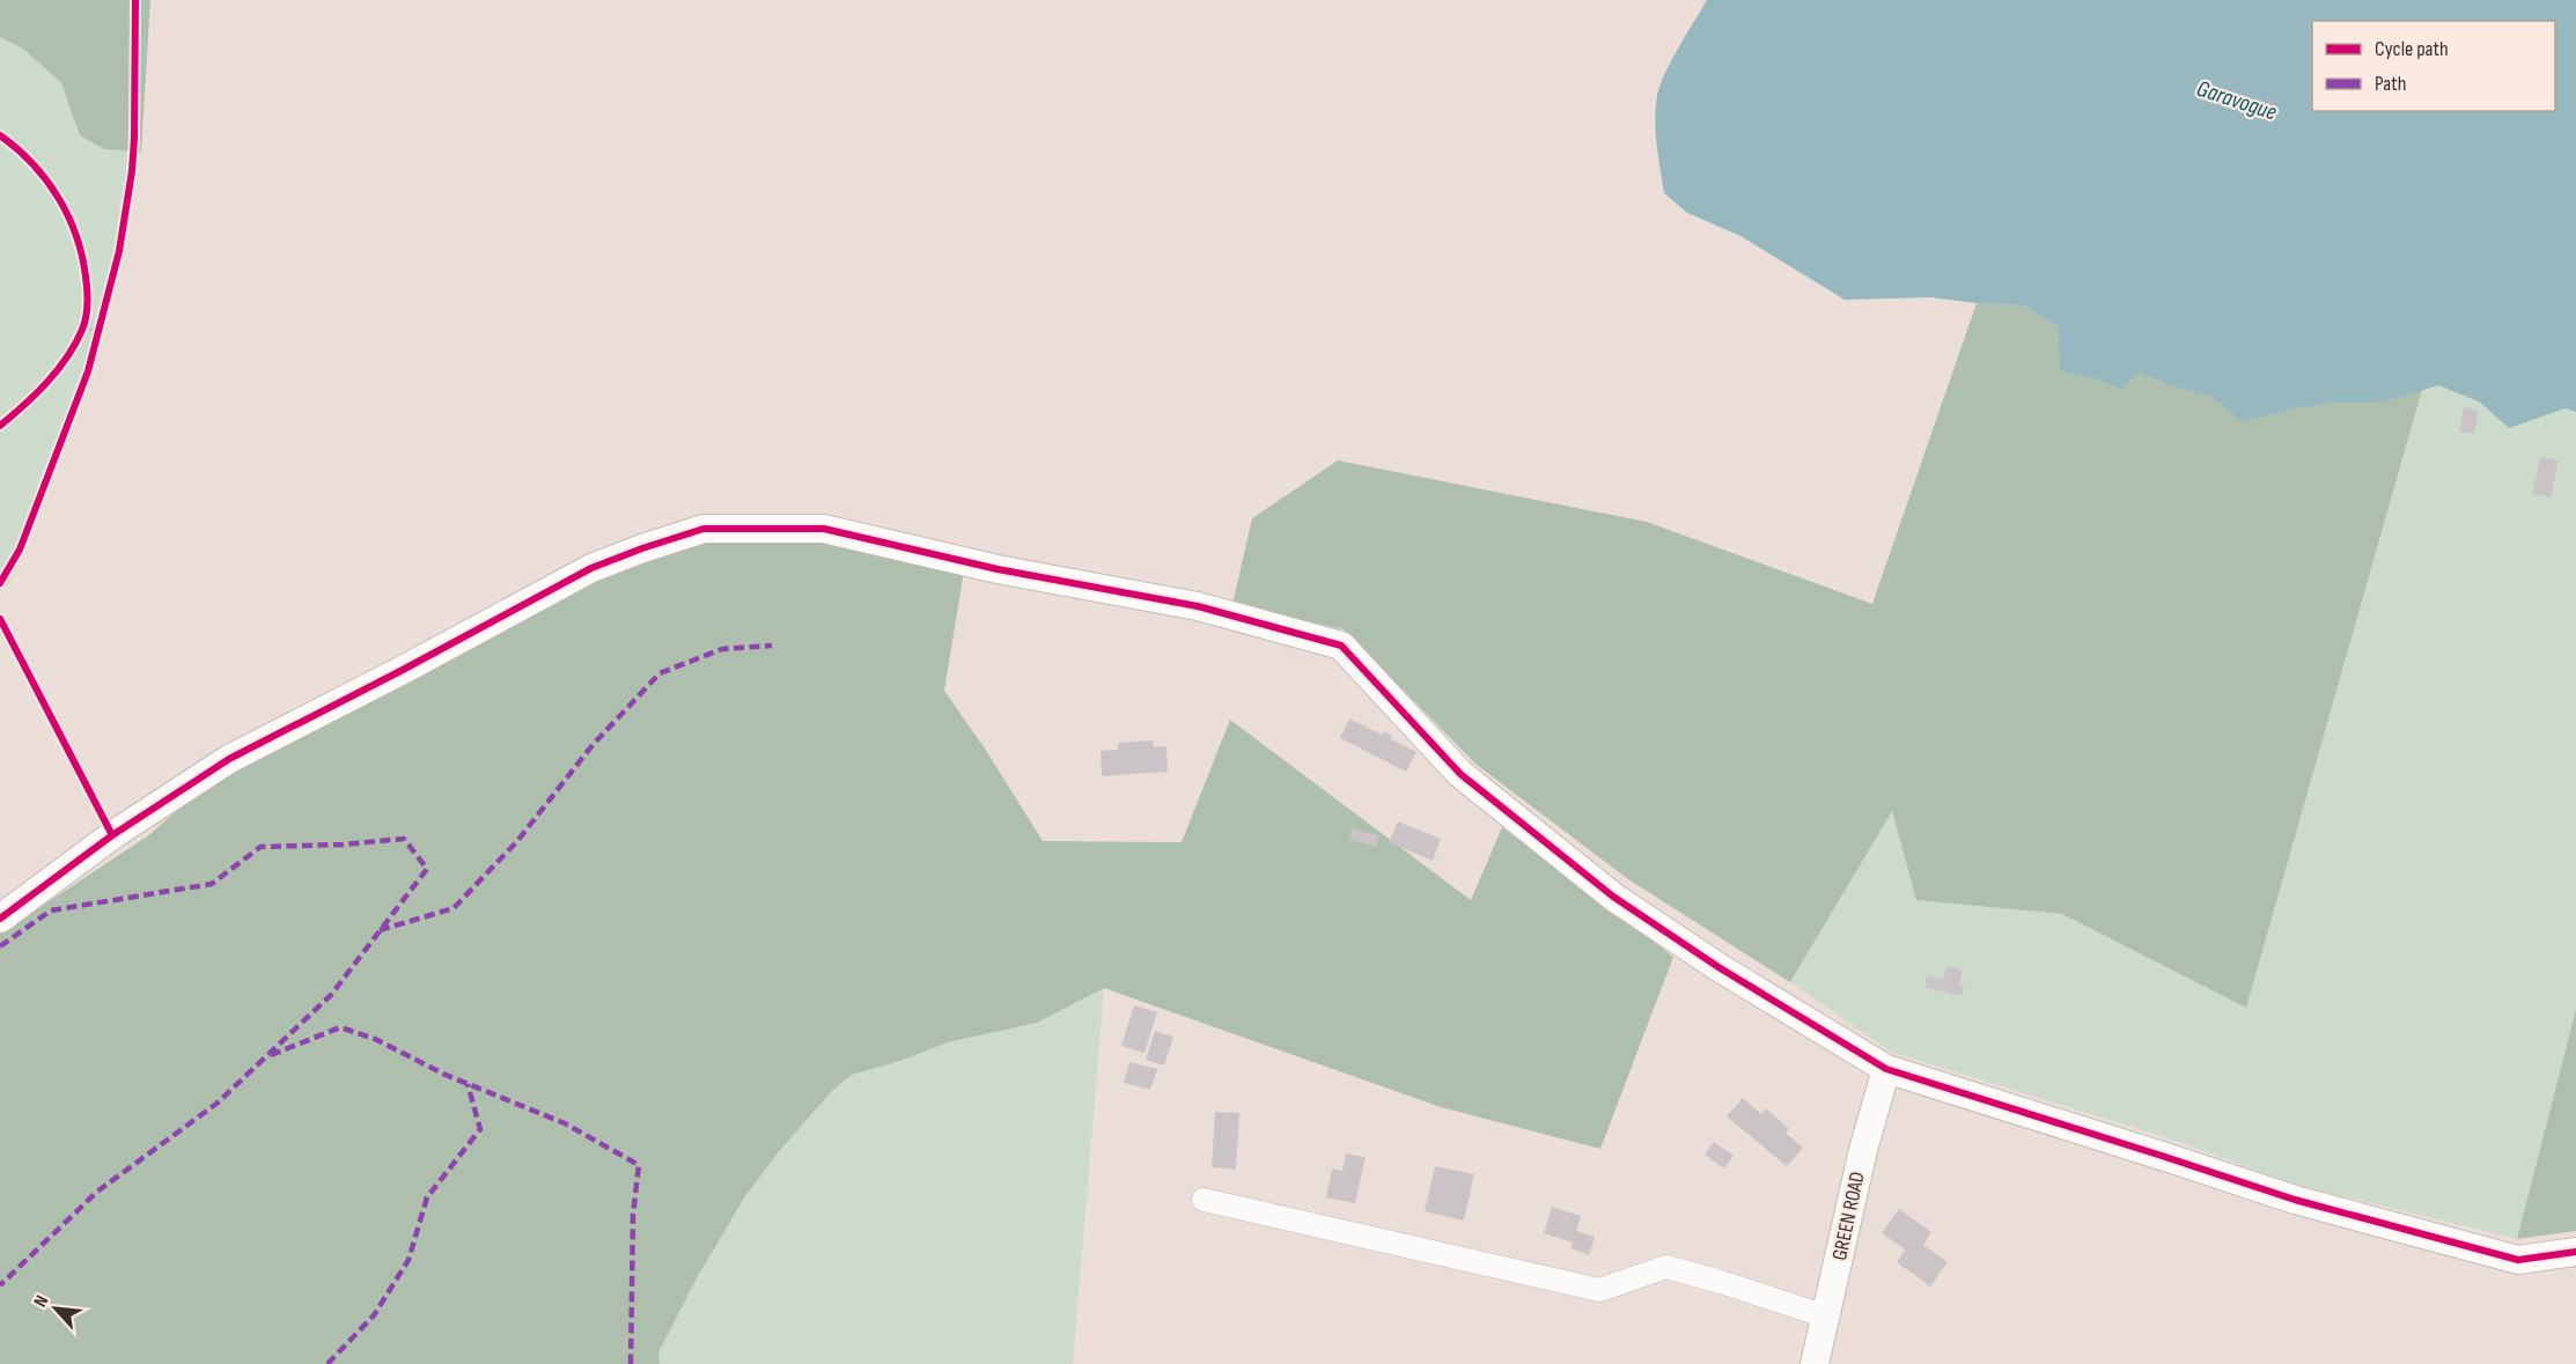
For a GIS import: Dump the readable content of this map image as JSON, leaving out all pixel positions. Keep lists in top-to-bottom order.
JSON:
{
  "streets": {
    "street": ["GREEN ROAD"]
  },
  "water": ["Garavogue"],
  "legend": ["Cycle path", "Path"],
  "north": "top left"
}
